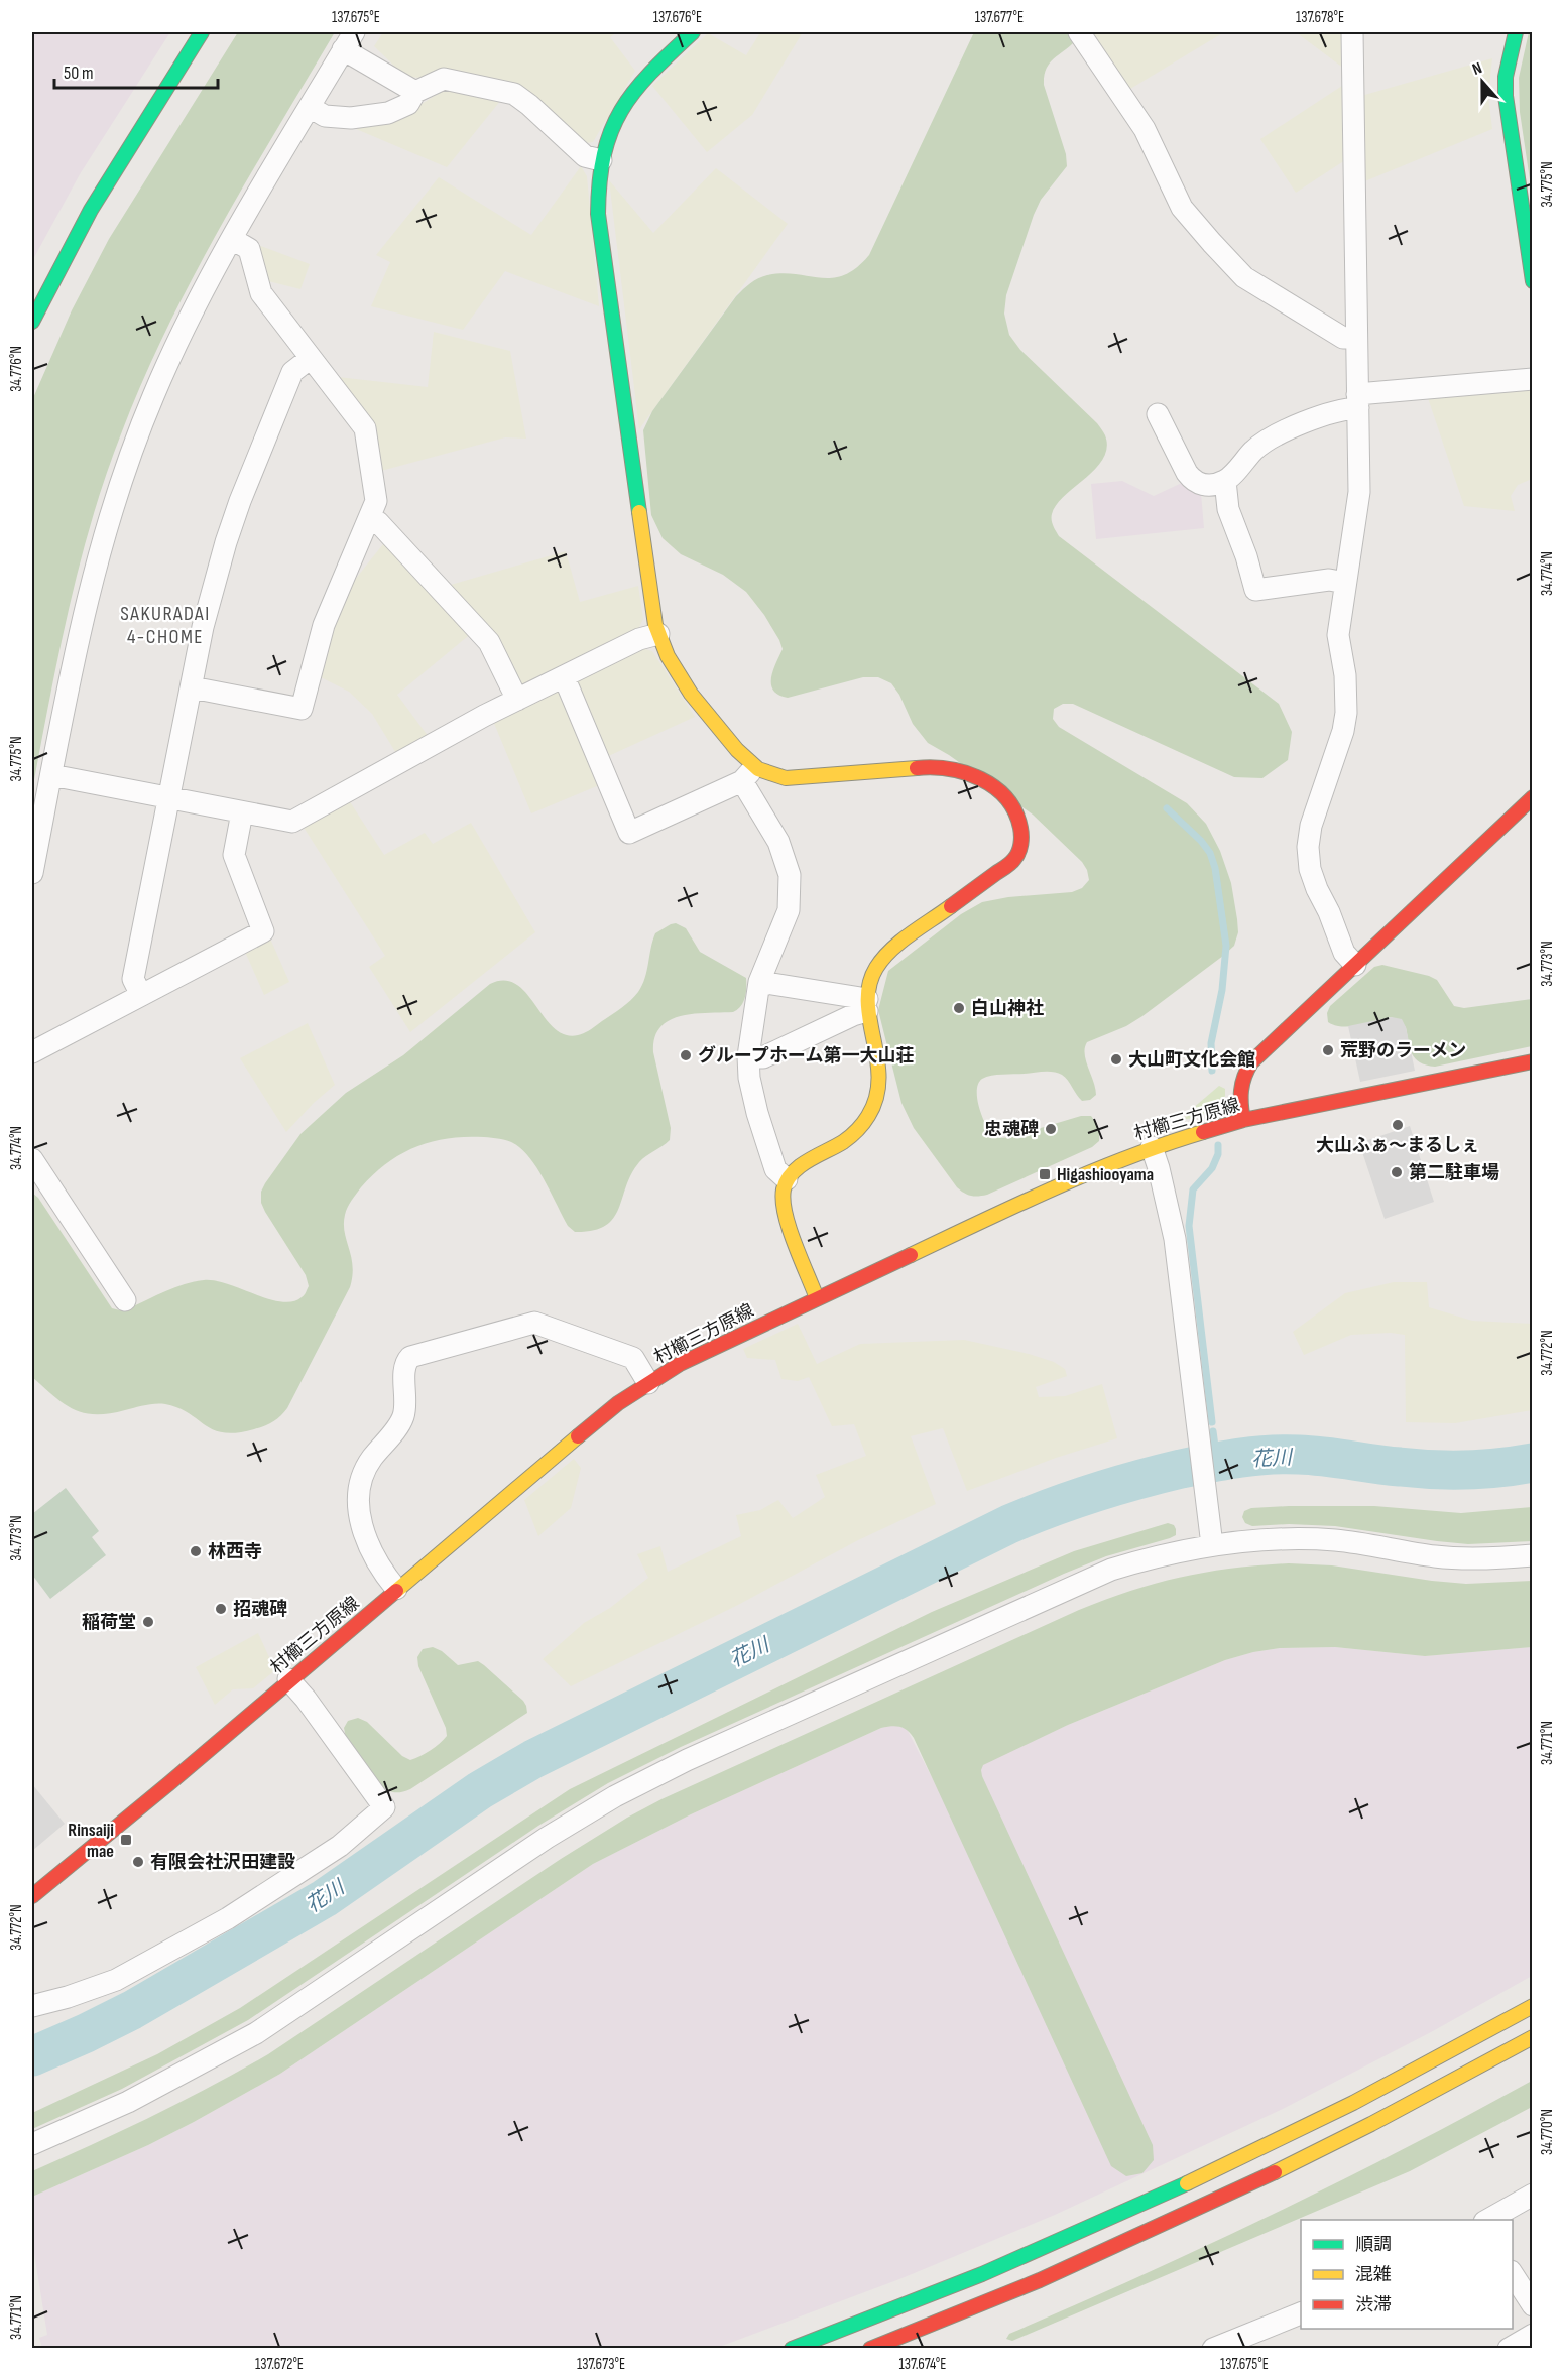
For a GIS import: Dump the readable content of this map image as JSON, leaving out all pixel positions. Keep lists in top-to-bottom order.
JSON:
{
  "streets": {
    "street": ["村櫛三方原線"]
  },
  "districts": ["SAKURADAI 4-CHOME"],
  "water": ["花川"],
  "places": {
    "other": [
      "白山神社",
      "荒野のラーメン",
      "グループホーム第一大山荘",
      "大山町文化会館",
      "大山ふぁ～まるしぇ",
      "忠魂碑",
      "第二駐車場",
      "林西寺",
      "招魂碑",
      "稲荷堂",
      "有限会社沢田建設"
    ],
    "transit": ["Higashiooyama", "Rinsaiji mae"]
  },
  "legend": ["順調", "混雑", "渋滞"],
  "scale_bar": "50 m",
  "north": "top",
  "coordinates": [
    "137.675°E",
    "137.676°E",
    "137.677°E",
    "137.678°E",
    "34.775°N",
    "34.776°N",
    "34.774°N",
    "34.773°N",
    "34.772°N",
    "34.771°N",
    "34.770°N",
    "137.672°E",
    "137.673°E",
    "137.674°E"
  ]
}
